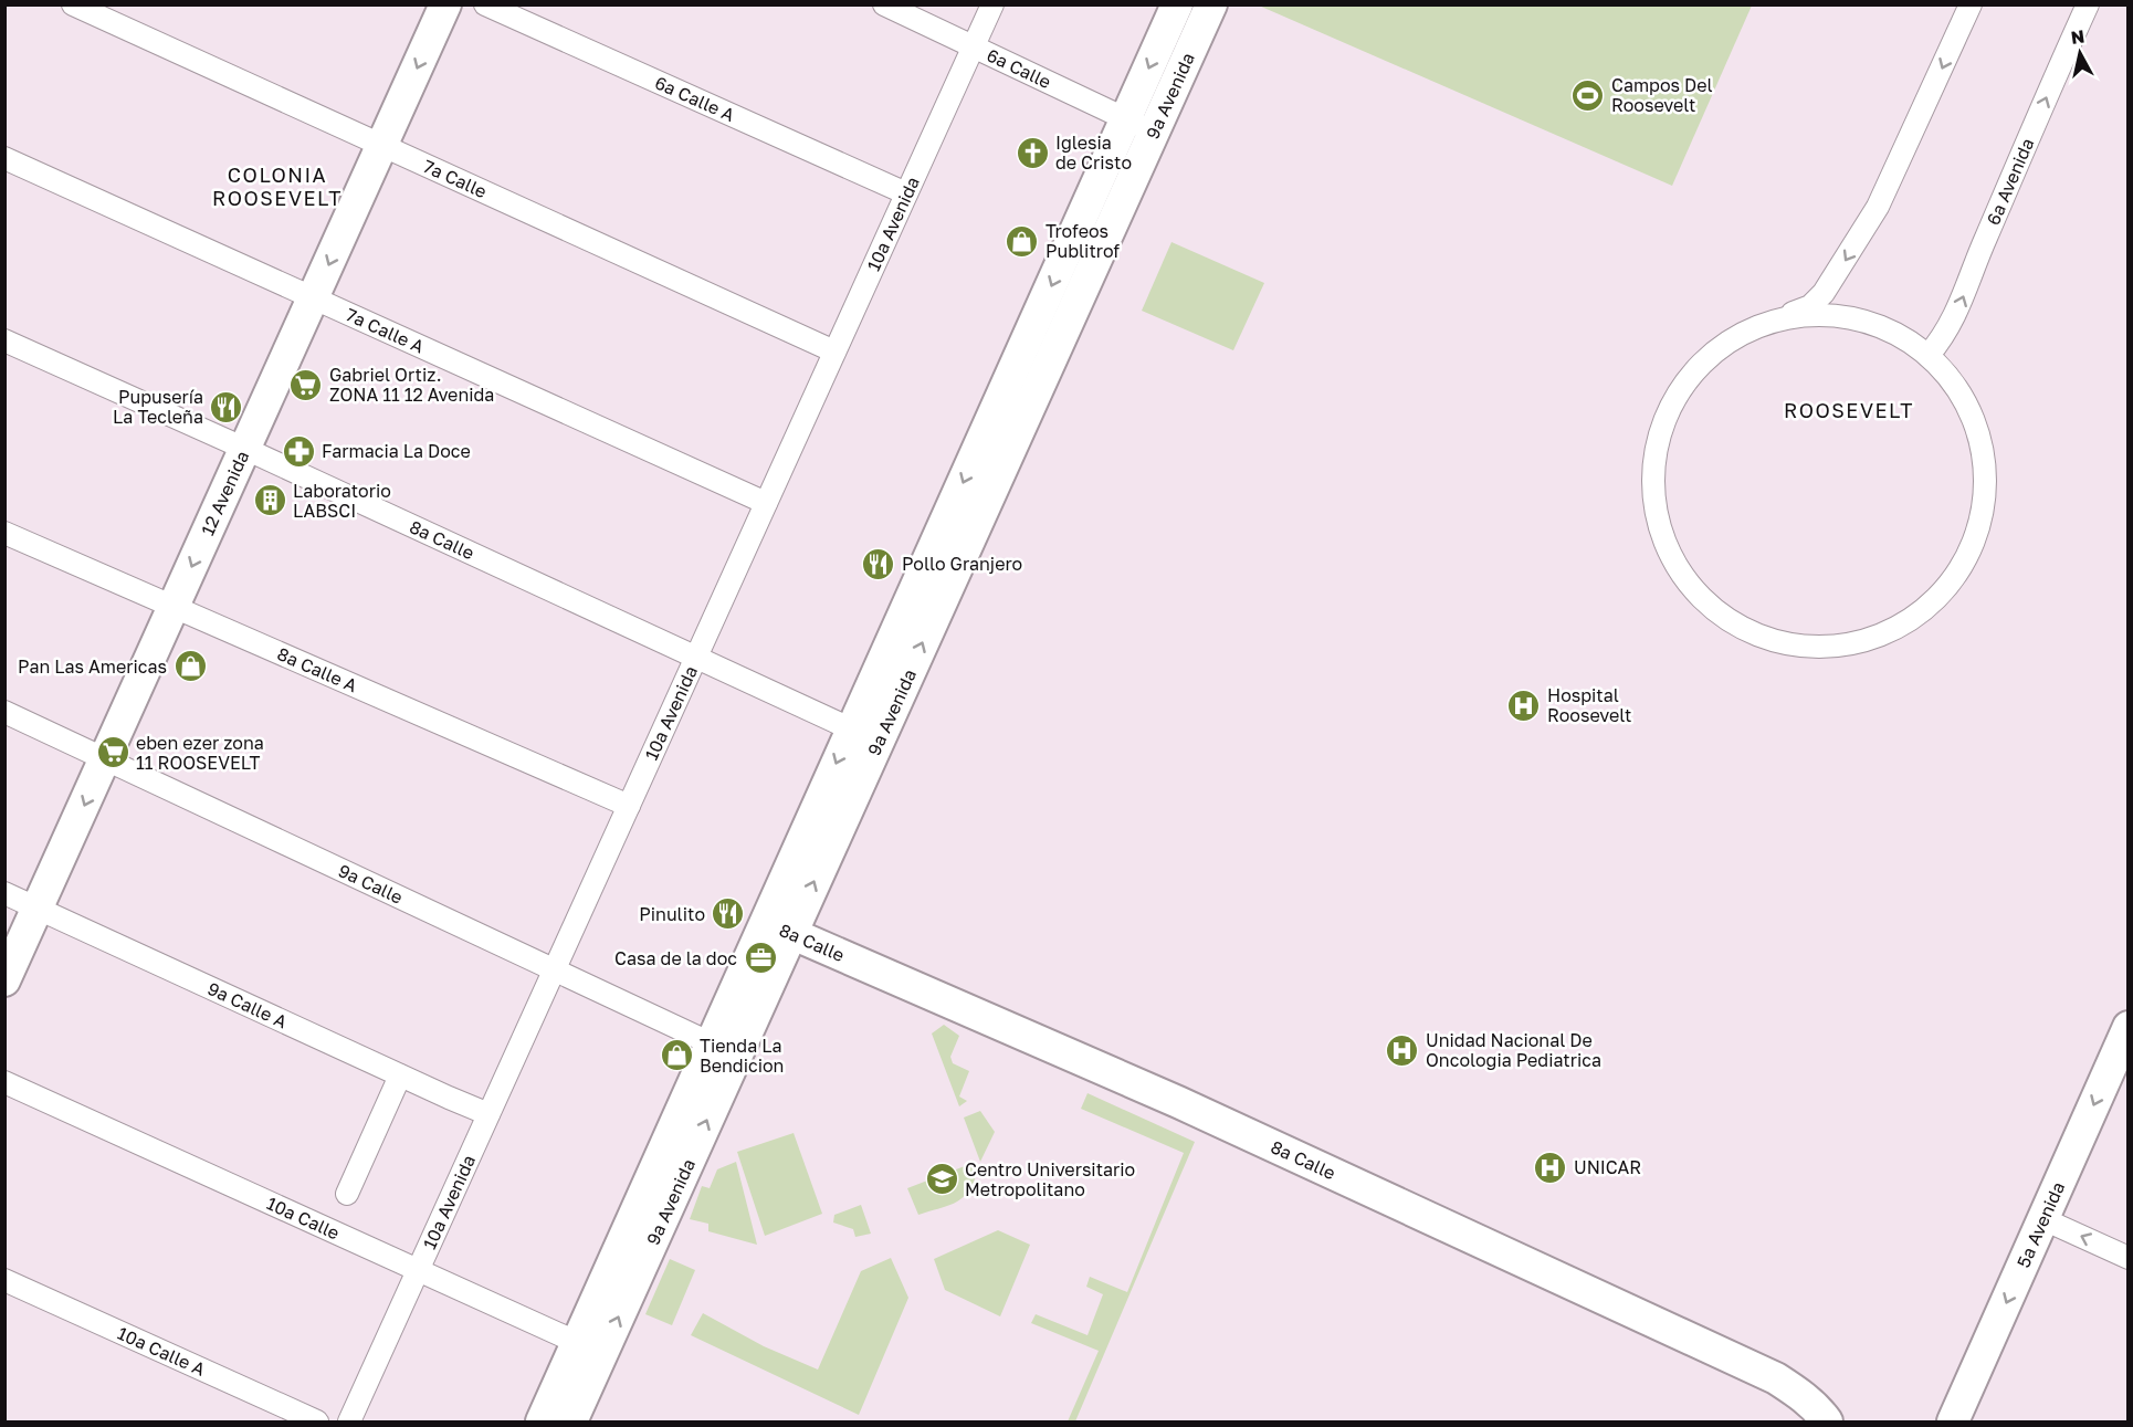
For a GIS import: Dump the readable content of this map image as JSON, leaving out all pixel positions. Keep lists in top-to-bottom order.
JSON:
{
  "streets": {
    "street": [
      "6a Calle",
      "9a Avenida",
      "6a Calle A",
      "7a Calle",
      "6a Avenida",
      "10a Avenida",
      "7a Calle A",
      "12 Avenida",
      "8a Calle",
      "8a Calle A",
      "9a Calle",
      "9a Calle A",
      "10a Calle",
      "5a Avenida",
      "10a Calle A"
    ]
  },
  "crossings": [
    ["6a Calle", "9a Avenida"],
    ["6a Calle", "10a Avenida"],
    ["9a Avenida", "8a Calle"],
    ["9a Avenida", "9a Calle"],
    ["9a Avenida", "10a Calle"],
    ["6a Calle A", "10a Avenida"],
    ["7a Calle", "10a Avenida"],
    ["7a Calle", "12 Avenida"],
    ["10a Avenida", "7a Calle A"],
    ["10a Avenida", "8a Calle"],
    ["10a Avenida", "8a Calle A"],
    ["10a Avenida", "9a Calle"],
    ["10a Avenida", "9a Calle A"],
    ["10a Avenida", "10a Calle"],
    ["7a Calle A", "12 Avenida"],
    ["12 Avenida", "8a Calle"],
    ["12 Avenida", "8a Calle A"],
    ["12 Avenida", "9a Calle"],
    ["12 Avenida", "9a Calle A"]
  ],
  "one_way": ["12 Avenida", "5a Avenida"],
  "districts": ["COLONIA ROOSEVELT", "ROOSEVELT"],
  "places": {
    "sports": ["Campos Del Roosevelt"],
    "church": ["Iglesia de Cristo"],
    "shop": ["Trofeos Publitrof", "Pan Las Americas", "Tienda La Bendicion"],
    "supermarket": ["Gabriel Ortiz. ZONA 11 12 Avenida", "eben ezer zona 11 ROOSEVELT"],
    "restaurant": ["Pupusería La Tecleña", "Pollo Granjero", "Pinulito"],
    "pharmacy": ["Farmacia La Doce"],
    "building": ["Laboratorio LABSCI"],
    "hospital": ["Hospital Roosevelt", "Unidad Nacional De Oncologia Pediatrica", "UNICAR"],
    "office": ["Casa de la doc"],
    "school or university": ["Centro Universitario Metropolitano"]
  },
  "north": "top"
}
